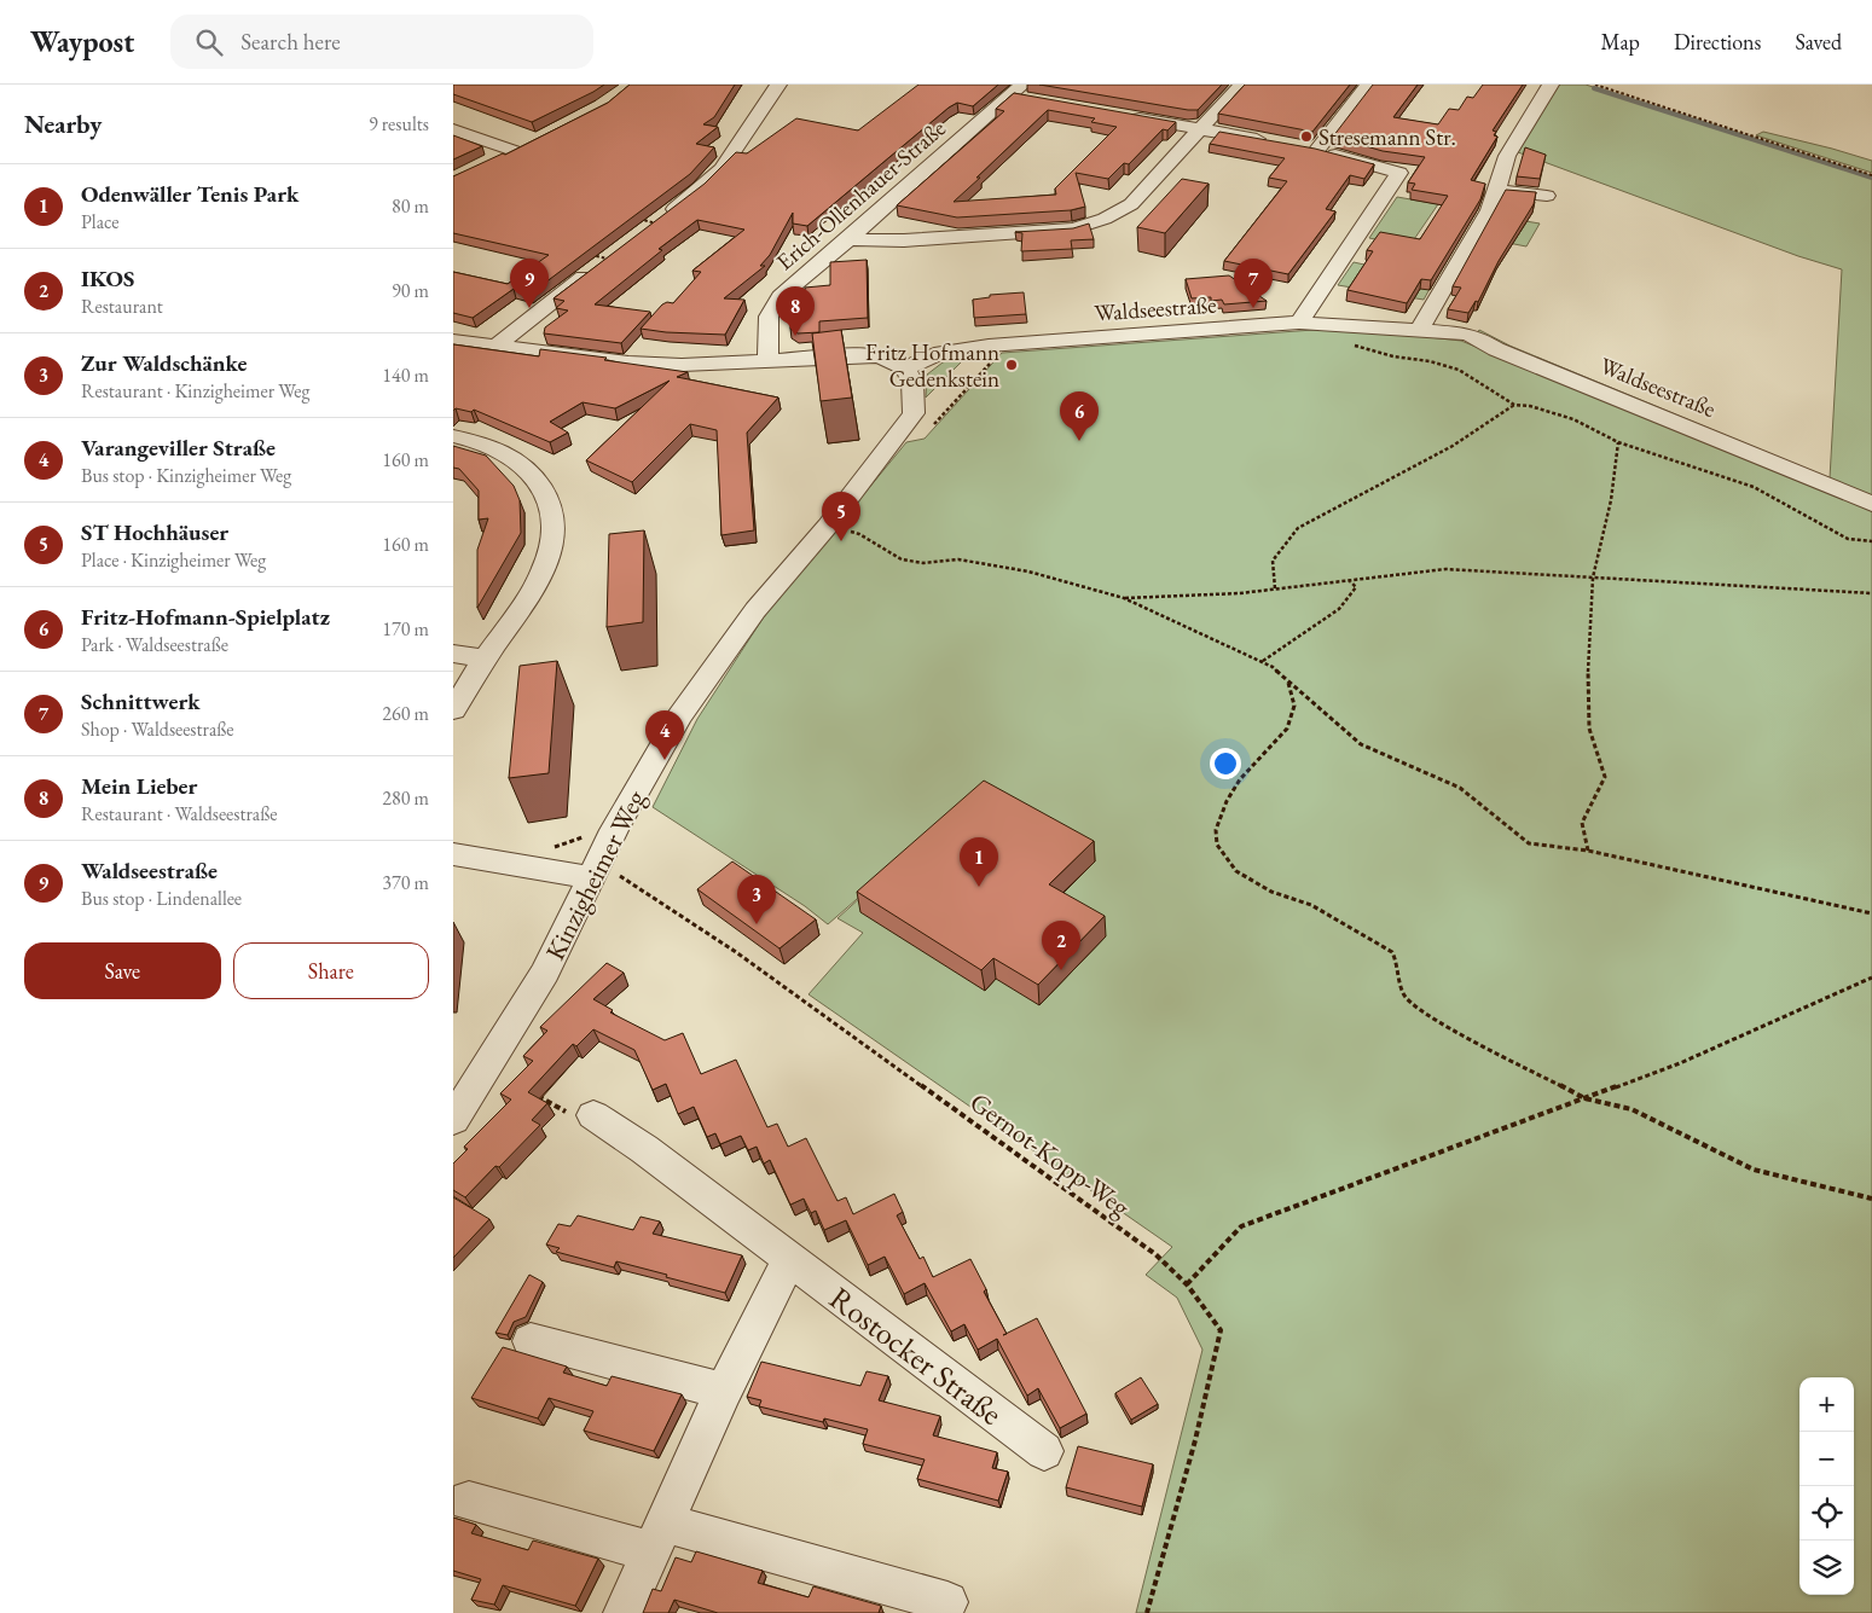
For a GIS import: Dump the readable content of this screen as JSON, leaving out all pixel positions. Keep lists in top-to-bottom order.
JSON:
{
  "streets": {
    "street": [
      "Erich-Ollenhauer-Straße",
      "Waldseestraße",
      "Kinzigheimer Weg",
      "Rostocker Straße"
    ],
    "path": ["Gernot-Kopp-Weg"]
  },
  "crossings": [
    ["Waldseestraße", "Kinzigheimer Weg"],
    ["Kinzigheimer Weg", "Gernot-Kopp-Weg"]
  ],
  "places": ["Stresemann Str.", "Fritz Hofmann Gedenkstein"],
  "page": {
    "header": "Waypost",
    "search": "Search here",
    "nav": ["Map", "Directions", "Saved"],
    "heading": ["Nearby", "9 results"],
    "list": [
      {
        "mark": "1",
        "name": "Odenwäller Tenis Park",
        "note": "Place",
        "value": "80 m"
      },
      {
        "mark": "2",
        "name": "IKOS",
        "note": "Restaurant",
        "value": "90 m"
      },
      {
        "mark": "3",
        "name": "Zur Waldschänke",
        "note": "Restaurant · Kinzigheimer Weg",
        "value": "140 m"
      },
      {
        "mark": "4",
        "name": "Varangeviller Straße",
        "note": "Bus stop · Kinzigheimer Weg",
        "value": "160 m"
      },
      {
        "mark": "5",
        "name": "ST Hochhäuser",
        "note": "Place · Kinzigheimer Weg",
        "value": "160 m"
      },
      {
        "mark": "6",
        "name": "Fritz-Hofmann-Spielplatz",
        "note": "Park · Waldseestraße",
        "value": "170 m"
      },
      {
        "mark": "7",
        "name": "Schnittwerk",
        "note": "Shop · Waldseestraße",
        "value": "260 m"
      },
      {
        "mark": "8",
        "name": "Mein Lieber",
        "note": "Restaurant · Waldseestraße",
        "value": "280 m"
      },
      {
        "mark": "9",
        "name": "Waldseestraße",
        "note": "Bus stop · Lindenallee",
        "value": "370 m"
      }
    ],
    "pins": [
      "7",
      "9",
      "8",
      "6",
      "5",
      "4",
      "1",
      "3",
      "2"
    ],
    "buttons": ["Save", "Share"],
    "map_buttons": ["+", "−"]
  }
}
